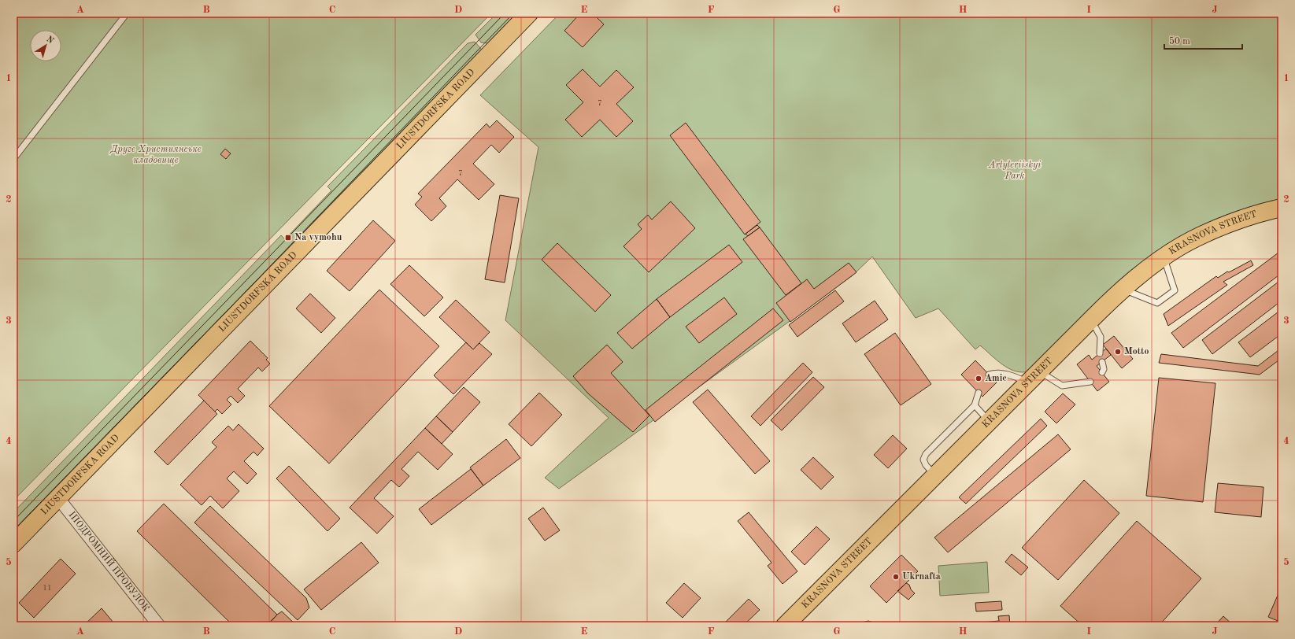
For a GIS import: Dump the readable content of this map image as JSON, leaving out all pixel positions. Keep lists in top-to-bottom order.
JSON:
{
  "streets": {
    "main road": ["LIUSTDORFSKA ROAD", "KRASNOVA STREET"],
    "street": ["ІПОДРОМНИЙ ПРОВУЛОК"]
  },
  "crossings": [
    ["LIUSTDORFSKA ROAD", "ІПОДРОМНИЙ ПРОВУЛОК"]
  ],
  "parks": ["Друге Християнське кладовище", "Artyleriiskyi Park"],
  "places": {
    "transit": ["Na vymohu"],
    "other": ["Motto", "Amic", "Ukrnafta"]
  },
  "house_numbers": ["7", "7", "11"],
  "scale_bar": "50 m",
  "north": "top right",
  "grid": {
    "columns": [
      "A",
      "B",
      "C",
      "D",
      "E",
      "F",
      "G",
      "H",
      "I",
      "J"
    ],
    "rows": [
      "1",
      "2",
      "3",
      "4",
      "5"
    ]
  }
}
